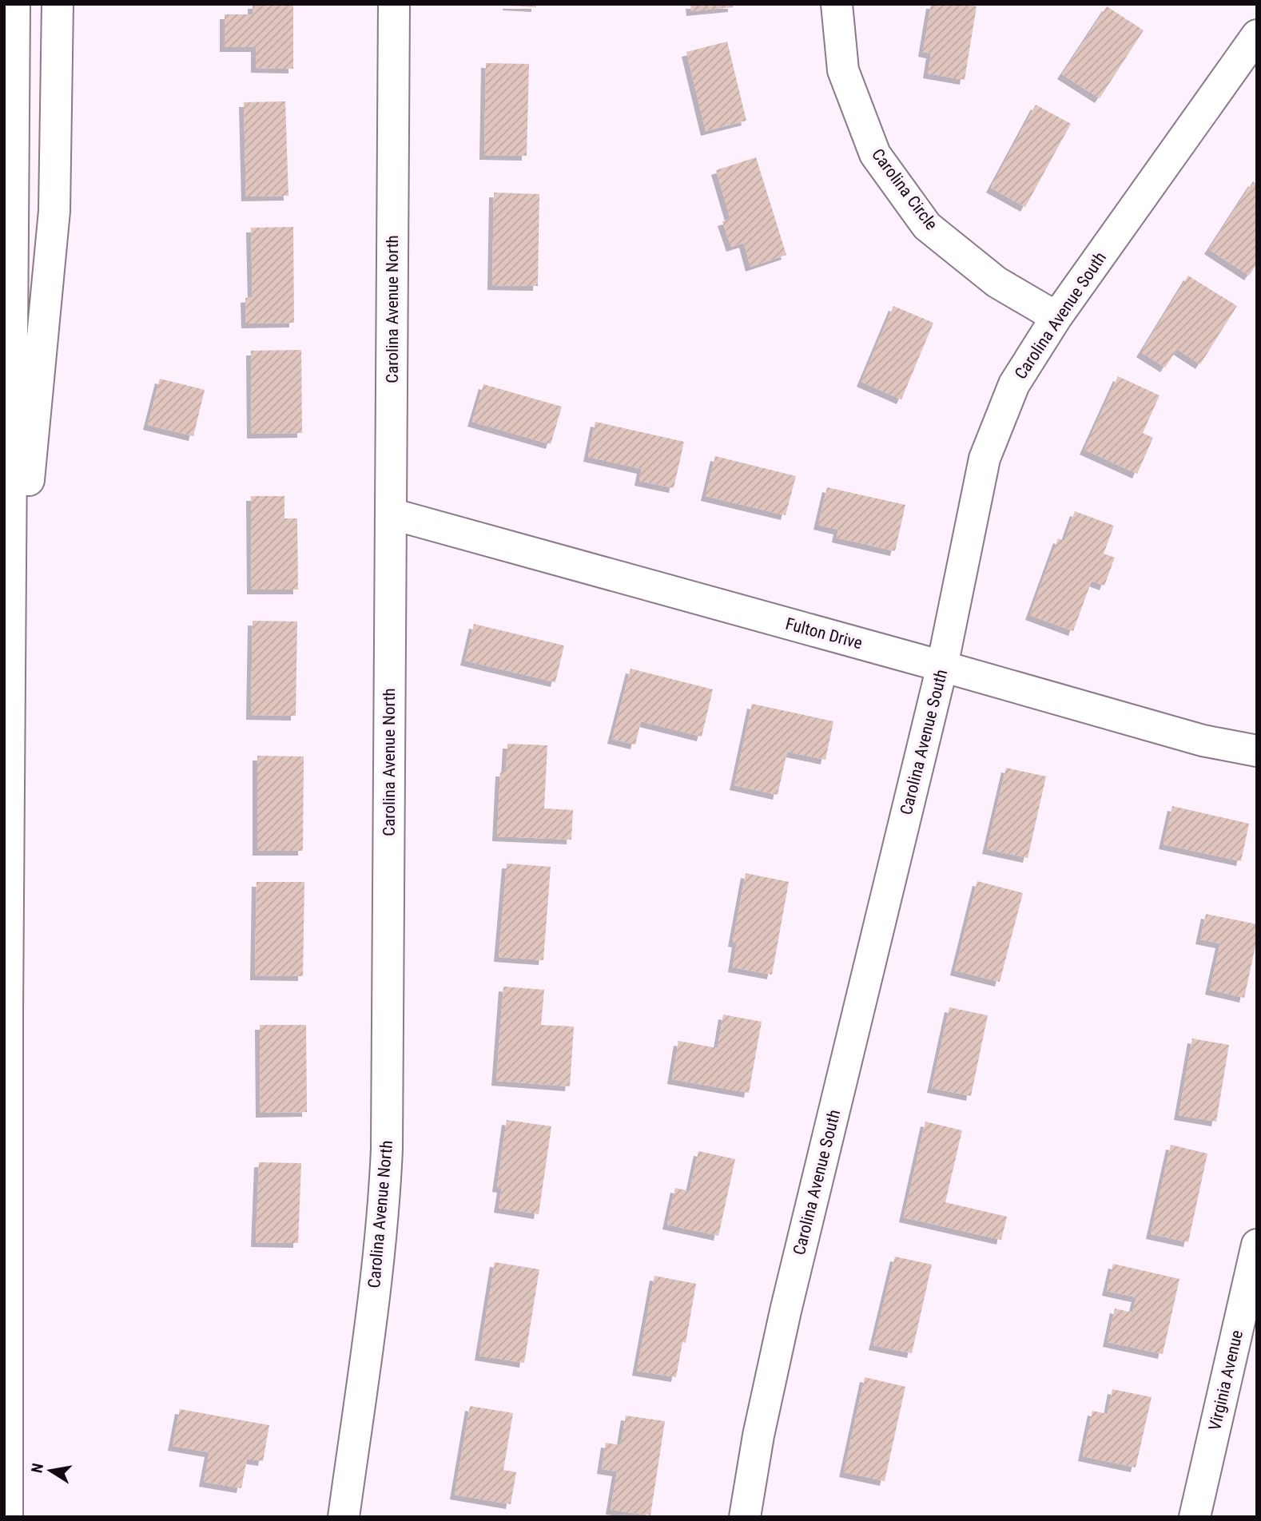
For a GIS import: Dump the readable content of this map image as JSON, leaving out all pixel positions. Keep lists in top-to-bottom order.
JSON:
{
  "streets": {
    "main road": [
      "Carolina Circle",
      "Carolina Avenue North",
      "Carolina Avenue South",
      "Fulton Drive",
      "Virginia Avenue"
    ]
  },
  "crossings": [
    ["Carolina Circle", "Carolina Avenue South"],
    ["Carolina Avenue North", "Fulton Drive"],
    ["Carolina Avenue South", "Fulton Drive"]
  ],
  "north": "left"
}
